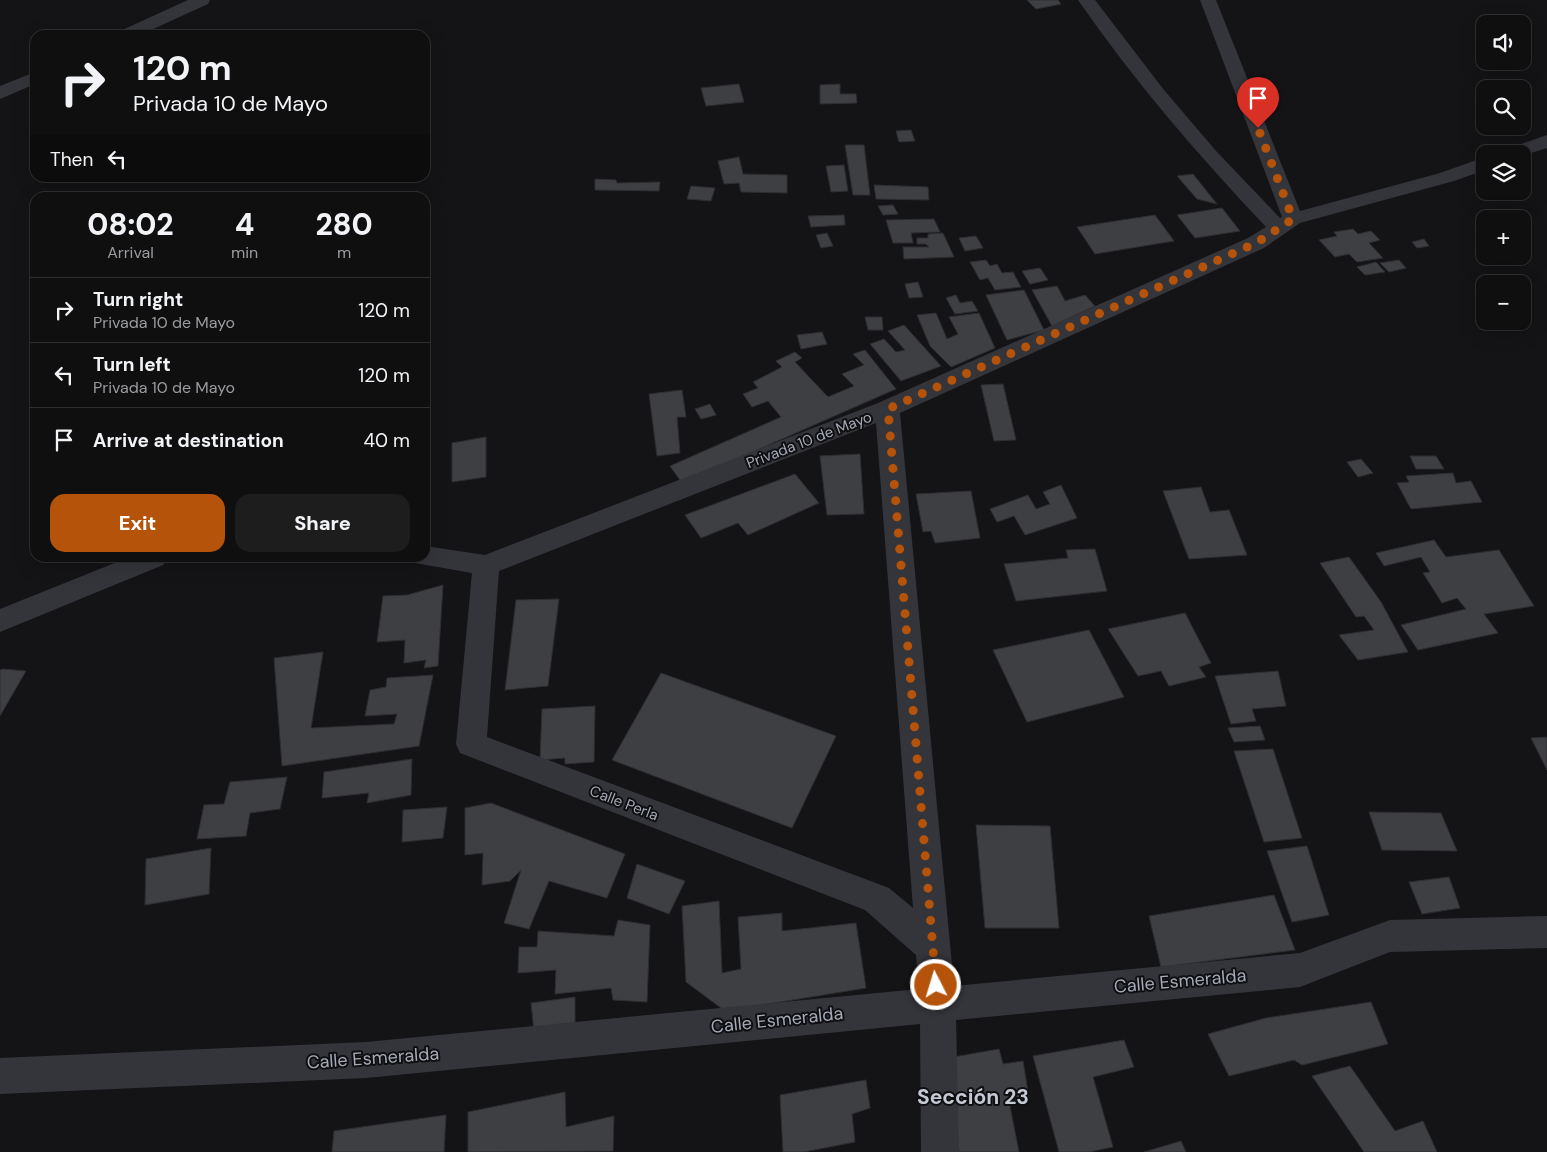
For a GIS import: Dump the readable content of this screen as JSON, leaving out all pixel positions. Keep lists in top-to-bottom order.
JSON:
{
  "streets": {
    "street": ["Privada 10 de Mayo", "Calle Perla", "Calle Esmeralda"]
  },
  "crossings": [
    ["Privada 10 de Mayo", "Calle Perla"]
  ],
  "districts": ["Sección 23"],
  "page": {
    "map_buttons": ["+", "−"],
    "turn": ["120 m", "Privada 10 de Mayo"],
    "then": "Then",
    "eta": [
      "08:02",
      "Arrival",
      "4",
      "min",
      "280",
      "m"
    ],
    "list": [
      {
        "name": "Turn right",
        "note": "Privada 10 de Mayo",
        "value": "120 m"
      },
      {
        "name": "Turn left",
        "note": "Privada 10 de Mayo",
        "value": "120 m"
      },
      {
        "name": "Arrive at destination",
        "value": "40 m"
      }
    ],
    "buttons": ["Exit", "Share"]
  }
}
